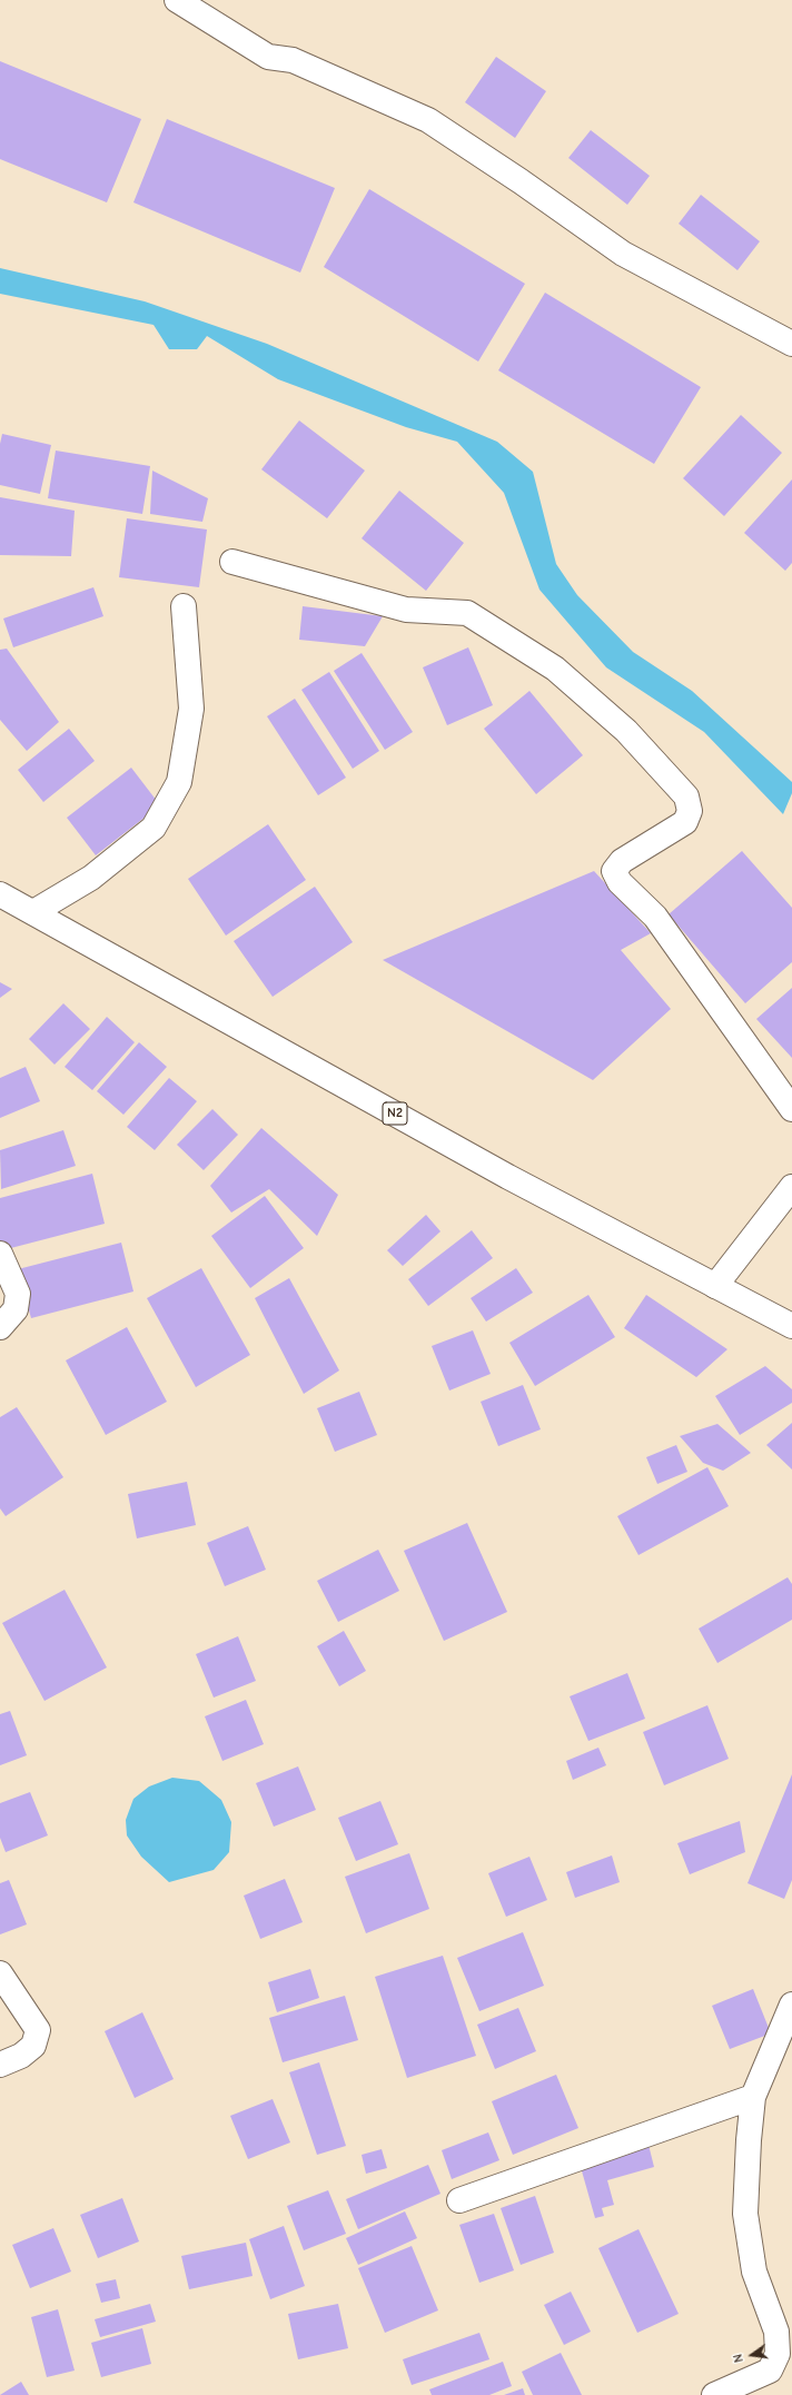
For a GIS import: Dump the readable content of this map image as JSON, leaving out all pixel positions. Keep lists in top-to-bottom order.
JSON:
{
  "streets": {
    "main road": ["N2"]
  },
  "north": "left"
}
